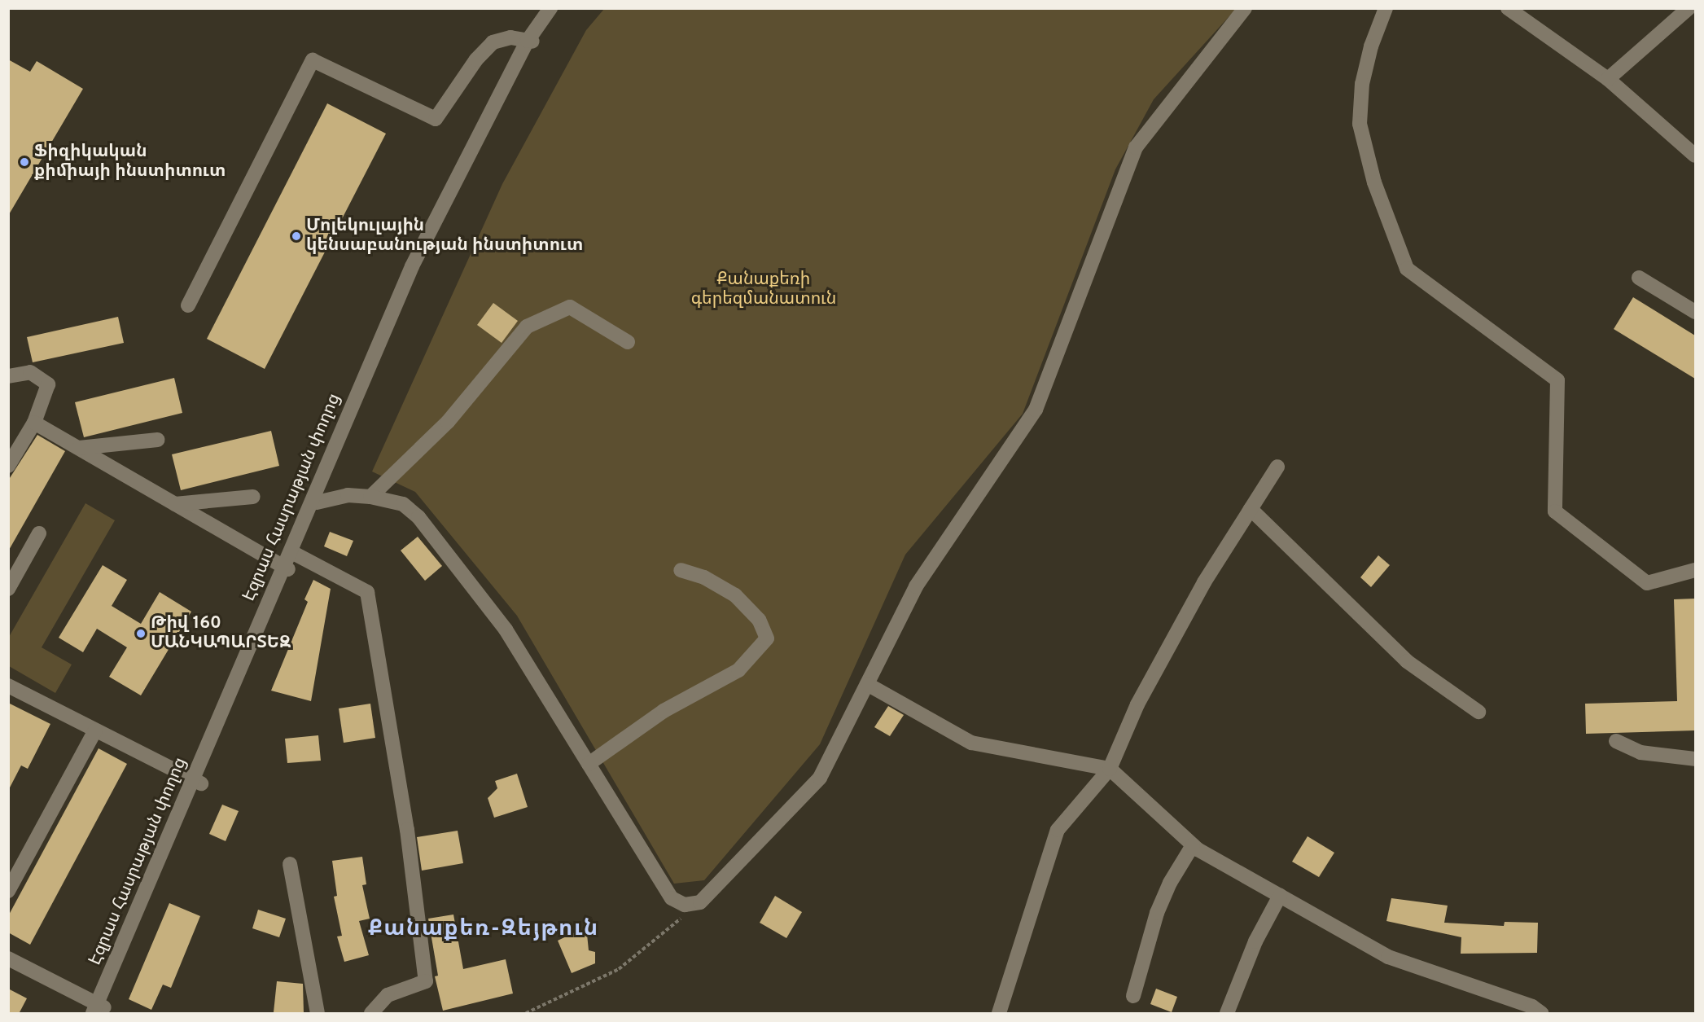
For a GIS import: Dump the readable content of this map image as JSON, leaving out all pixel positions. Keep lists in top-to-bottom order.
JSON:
{
  "streets": {
    "street": ["Էզրաս Հասրաթյան փողոց"]
  },
  "districts": ["Քանաքեռ-Զեյթուն"],
  "parks": ["Քանաքեռի գերեզմանատուն"],
  "places": ["Ֆիզիկական քիմիայի ինստիտուտ", "Մոլեկուլային կենսաբանության ինստիտուտ", "Թիվ 160 ՄԱՆԿԱՊԱՐՏԵԶ"]
}
